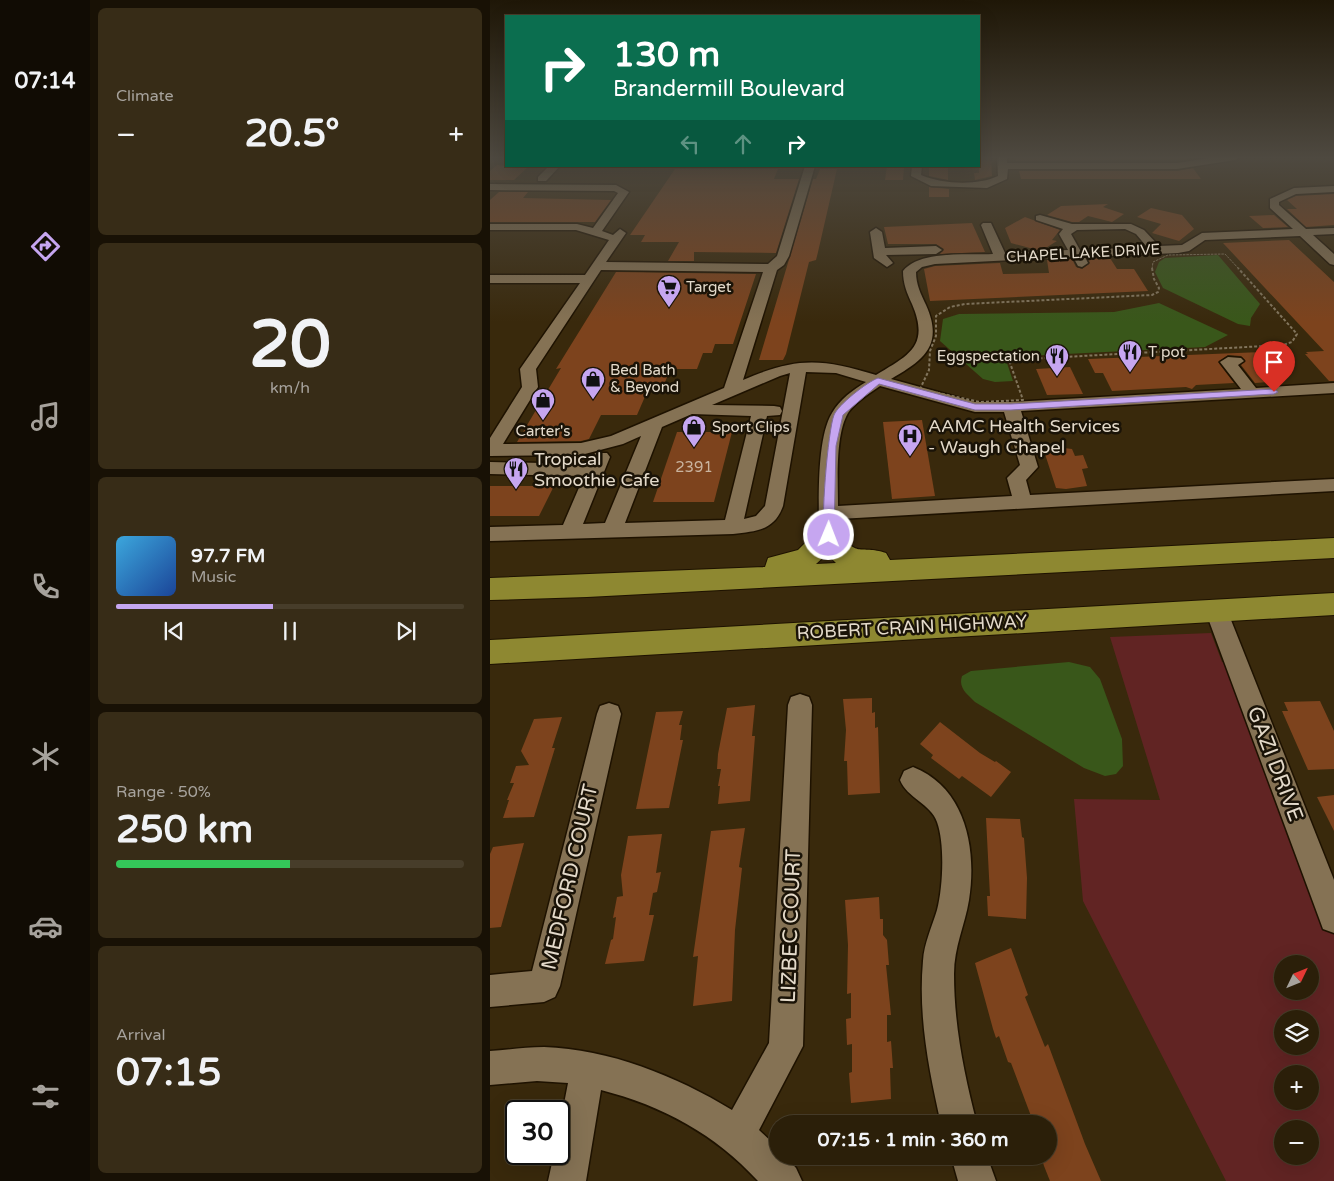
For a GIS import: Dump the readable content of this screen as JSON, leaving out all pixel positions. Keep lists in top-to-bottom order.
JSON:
{
  "streets": {
    "highway": ["ROBERT CRAIN HIGHWAY"],
    "street": [
      "CHAPEL LAKE DRIVE",
      "GAZI DRIVE",
      "MEDFORD COURT",
      "LIZBEC COURT"
    ]
  },
  "crossings": [
    ["ROBERT CRAIN HIGHWAY", "GAZI DRIVE"]
  ],
  "places": {
    "supermarket": ["Target"],
    "restaurant": ["T pot", "Eggspectation", "Tropical Smoothie Cafe"],
    "shop": ["Bed Bath & Beyond", "Carter's", "Sport Clips"],
    "hospital": ["AAMC Health Services - Waugh Chapel"]
  },
  "house_numbers": ["2391"],
  "north": "top right",
  "page": {
    "tabs": "07:14",
    "tile": [
      "Climate",
      ["20", "km/h"],
      ["Range · 50%", "250 km"],
      ["Arrival", "07:15"]
    ],
    "turn": ["130 m", "Brandermill Boulevard"],
    "heat": ["−", "20.5°", "+"],
    "song": ["97.7 FM", "Music"],
    "map_buttons": ["+", "−"],
    "limit": "30",
    "trip": "07:15 · 1 min · 360 m"
  }
}
